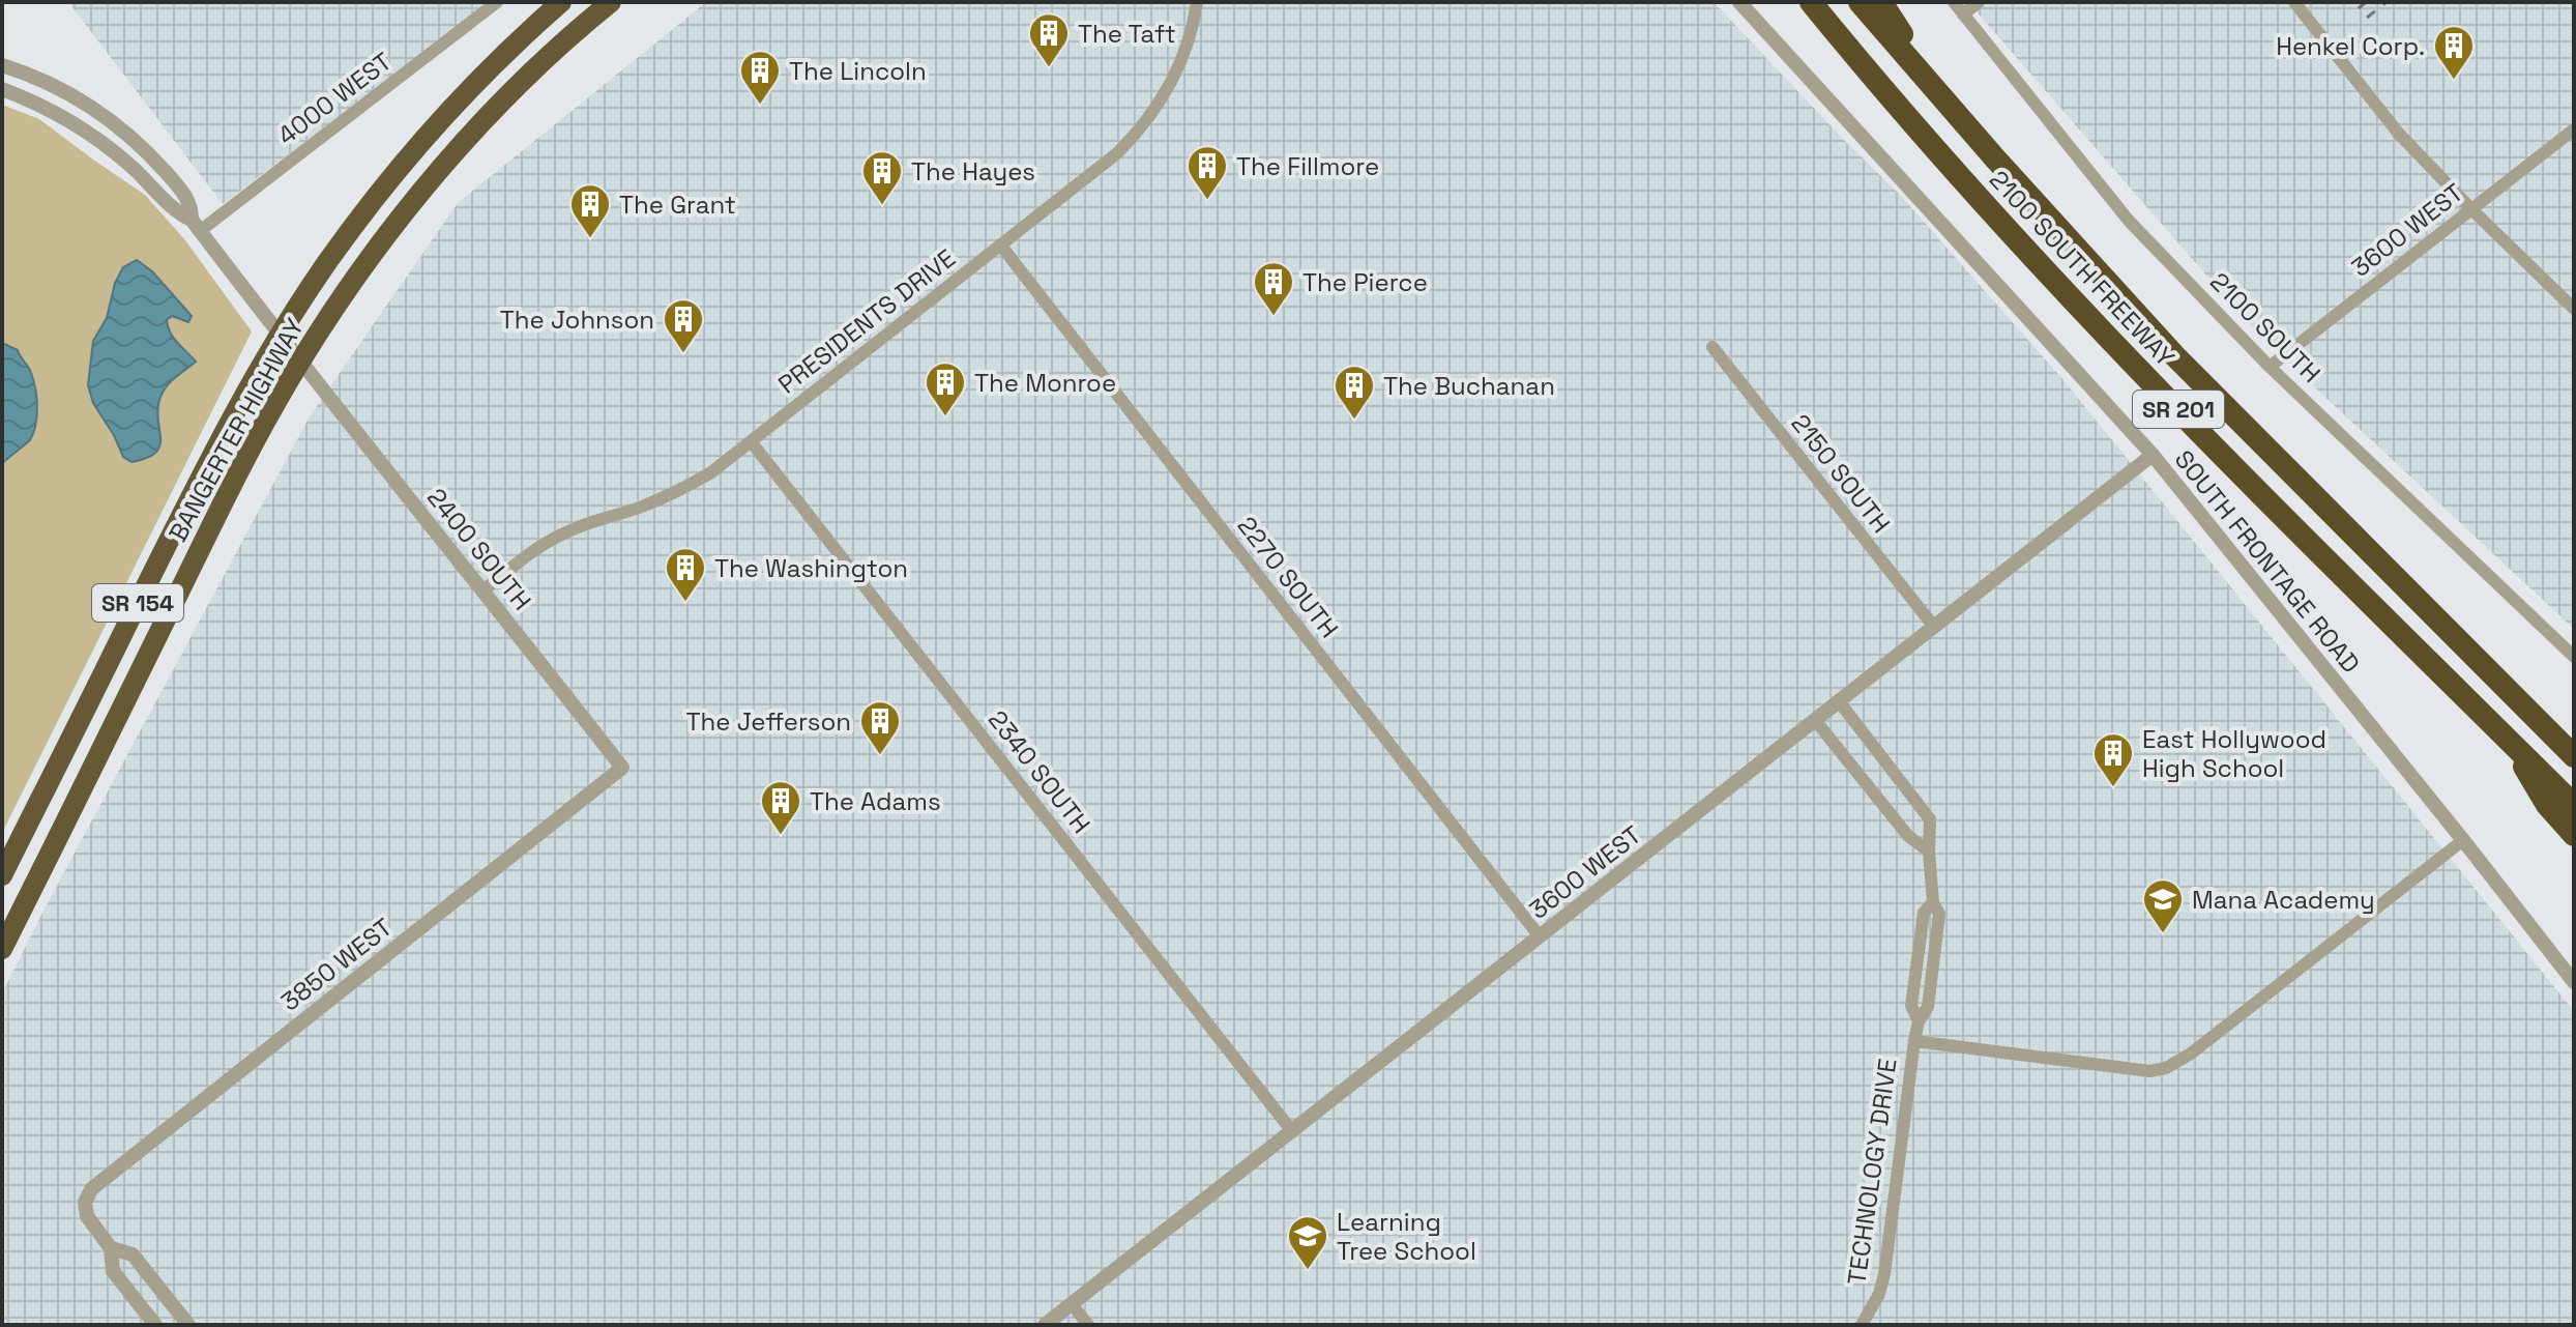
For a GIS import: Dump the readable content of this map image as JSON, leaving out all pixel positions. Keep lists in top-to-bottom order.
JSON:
{
  "streets": {
    "highway": [
      "2100 SOUTH FREEWAY",
      "SR 201",
      "BANGERTER HIGHWAY",
      "SR 154"
    ],
    "street": [
      "4000 WEST",
      "3600 WEST",
      "PRESIDENTS DRIVE",
      "2100 SOUTH",
      "2150 SOUTH",
      "2400 SOUTH",
      "SOUTH FRONTAGE ROAD",
      "2270 SOUTH",
      "2340 SOUTH",
      "3850 WEST",
      "TECHNOLOGY DRIVE"
    ]
  },
  "crossings": [
    ["4000 WEST", "2400 SOUTH"],
    ["3600 WEST", "2100 SOUTH"],
    ["3600 WEST", "2150 SOUTH"],
    ["3600 WEST", "SOUTH FRONTAGE ROAD"],
    ["3600 WEST", "2270 SOUTH"],
    ["3600 WEST", "2340 SOUTH"],
    ["3600 WEST", "TECHNOLOGY DRIVE"],
    ["PRESIDENTS DRIVE", "2400 SOUTH"],
    ["PRESIDENTS DRIVE", "2270 SOUTH"],
    ["PRESIDENTS DRIVE", "2340 SOUTH"],
    ["BANGERTER HIGHWAY", "2400 SOUTH"],
    ["2400 SOUTH", "3850 WEST"]
  ],
  "places": {
    "building": [
      "The Taft",
      "Henkel Corp.",
      "The Lincoln",
      "The Fillmore",
      "The Hayes",
      "The Grant",
      "The Pierce",
      "The Johnson",
      "The Monroe",
      "The Buchanan",
      "The Washington",
      "The Jefferson",
      "East Hollywood High School",
      "The Adams"
    ],
    "school or university": ["Mana Academy", "Learning Tree School"]
  }
}
